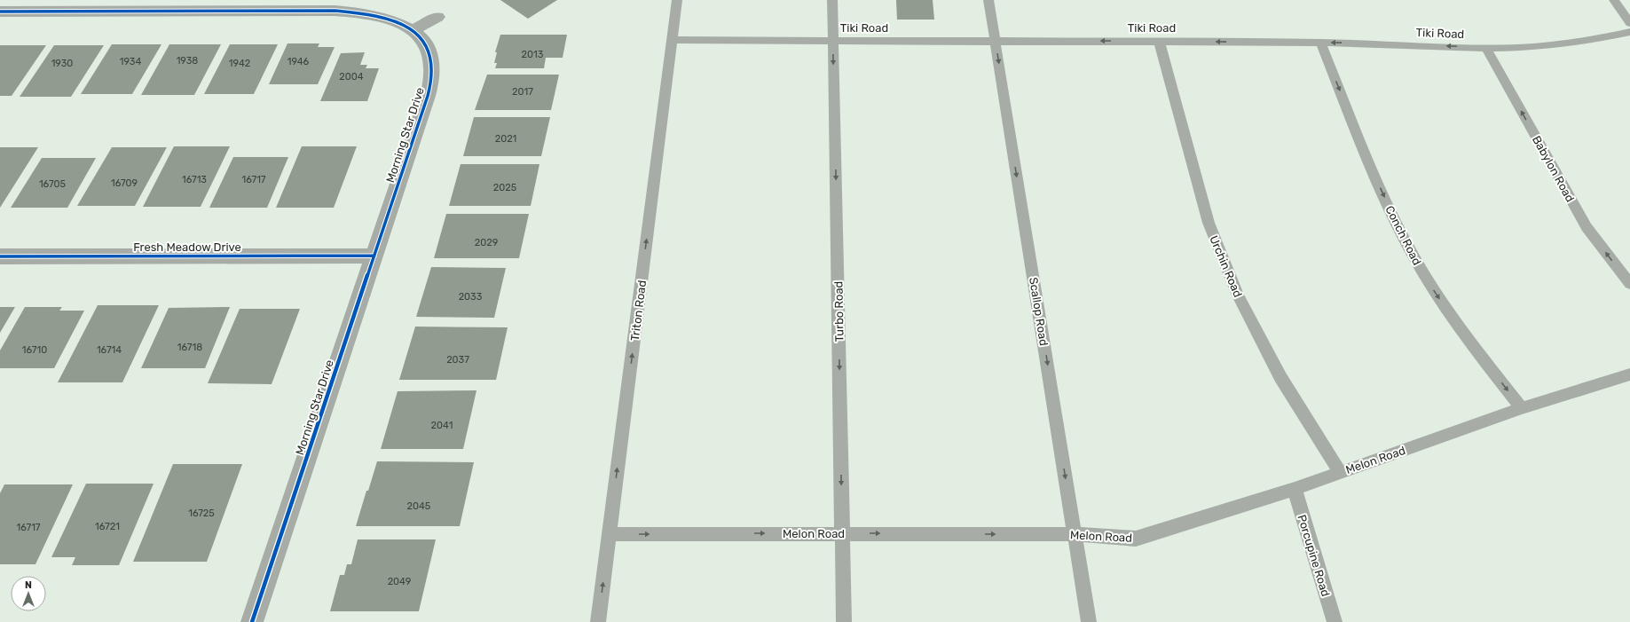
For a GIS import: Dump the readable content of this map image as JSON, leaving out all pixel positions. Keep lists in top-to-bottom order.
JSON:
{
  "streets": {
    "street": ["Morning Star Drive", "Fresh Meadow Drive"],
    "lane": [
      "Tiki Road",
      "Babylon Road",
      "Conch Road",
      "Urchin Road",
      "Triton Road",
      "Turbo Road",
      "Scallop Road",
      "Melon Road",
      "Porcupine Road"
    ]
  },
  "crossings": [
    ["Tiki Road", "Babylon Road"],
    ["Tiki Road", "Conch Road"],
    ["Tiki Road", "Urchin Road"],
    ["Tiki Road", "Triton Road"],
    ["Tiki Road", "Turbo Road"],
    ["Tiki Road", "Scallop Road"],
    ["Morning Star Drive", "Fresh Meadow Drive"],
    ["Conch Road", "Melon Road"],
    ["Urchin Road", "Melon Road"],
    ["Triton Road", "Melon Road"],
    ["Turbo Road", "Melon Road"],
    ["Scallop Road", "Melon Road"],
    ["Melon Road", "Porcupine Road"]
  ],
  "one_way": [
    "Tiki Road",
    "Babylon Road",
    "Conch Road",
    "Triton Road",
    "Turbo Road",
    "Scallop Road",
    "Melon Road"
  ],
  "house_numbers": [
    "2013",
    "1938",
    "1934",
    "1946",
    "1930",
    "1942",
    "2004",
    "2017",
    "2021",
    "16713",
    "16717",
    "16709",
    "16705",
    "2025",
    "2029",
    "2033",
    "16718",
    "16710",
    "16714",
    "2037",
    "2041",
    "2045",
    "16725",
    "16721",
    "16717",
    "2049"
  ],
  "north": "top"
}
